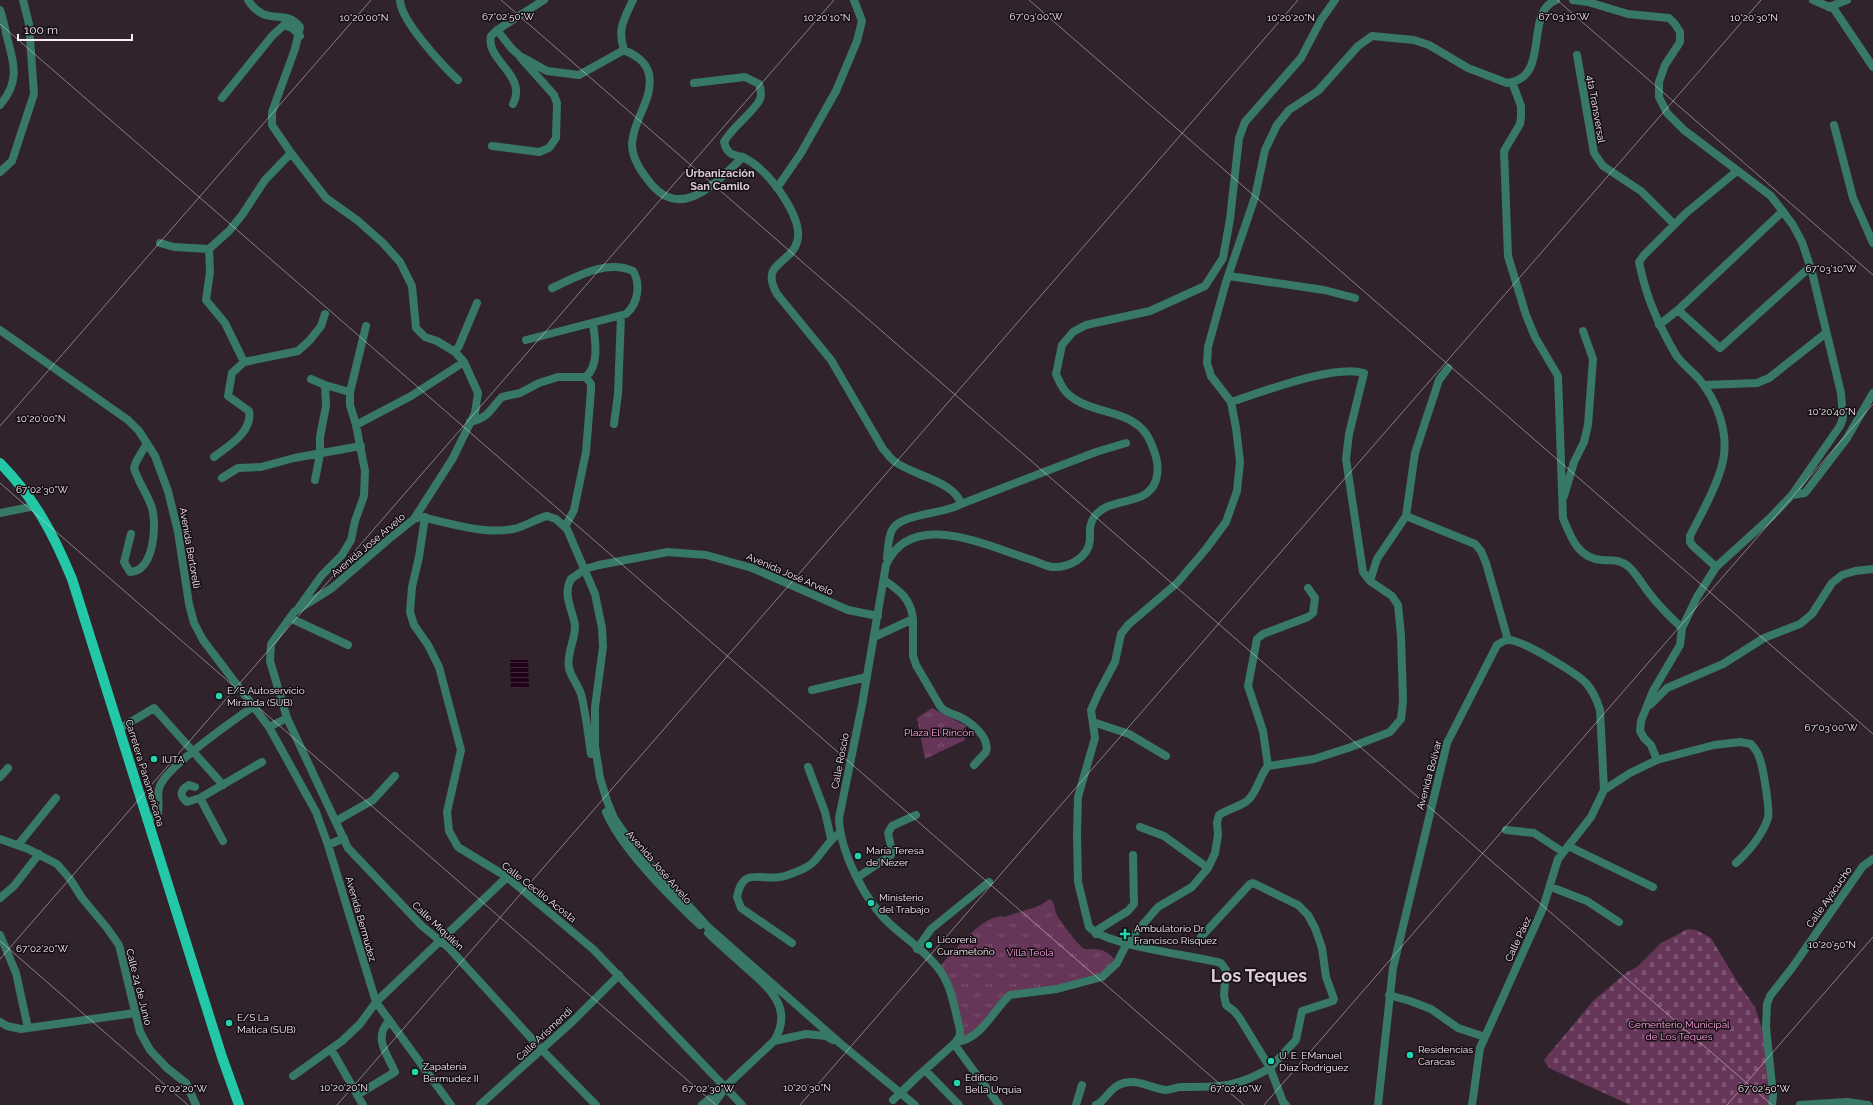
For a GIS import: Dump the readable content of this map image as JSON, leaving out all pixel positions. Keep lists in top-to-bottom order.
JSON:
{
  "streets": {
    "main road": ["Carretera Panamericana"],
    "street": [
      "4ta Transversal",
      "Avenida Jose Arvelo",
      "Avenida Bertorelli",
      "Avenida José Arvelo",
      "Calle Roscio",
      "Avenida Bolívar",
      "Calle Cecilio Acosta",
      "Calle Ayacucho",
      "Avenida Bermúdez",
      "Calle Miquilén",
      "Calle Páez",
      "Calle 24 de Junio",
      "Calle Arismendi"
    ]
  },
  "crossings": [
    ["Avenida Jose Arvelo", "Avenida José Arvelo"],
    ["Avenida Jose Arvelo", "Calle Cecilio Acosta"],
    ["Avenida Jose Arvelo", "Calle Miquilén"],
    ["Avenida Bertorelli", "Avenida Bermúdez"],
    ["Avenida José Arvelo", "Calle Roscio"],
    ["Calle Cecilio Acosta", "Calle Arismendi"],
    ["Calle Miquilén", "Calle Arismendi"]
  ],
  "districts": ["Urbanización San Camilo", "Los Teques"],
  "parks": ["Plaza El Rincón", "Villa Teola", "Cementerio Municipal de Los Teques"],
  "places": {
    "other": [
      "E/S Autoservicio Miranda (SUB)",
      "IUTA",
      "María Teresa de Nezer",
      "Ministerio del Trabajo",
      "Licorería Curametoño",
      "E/S La Matica (SUB)",
      "Residencias Caracas",
      "U. E. EManuel Díaz Rodriguez",
      "Zapatería Bermudez II",
      "Edificio Bella Urquia"
    ],
    "health": ["Ambulatorio Dr. Francisco Risquez"]
  },
  "scale_bar": "100 m",
  "coordinates": [
    "67°02'50\"W",
    "67°03'00\"W",
    "67°03'10\"W",
    "10°20'30\"N",
    "10°20'00\"N",
    "10°20'10\"N",
    "10°20'20\"N",
    "10°20'40\"N",
    "67°02'30\"W",
    "10°20'50\"N",
    "67°02'20\"W",
    "67°02'40\"W"
  ]
}
